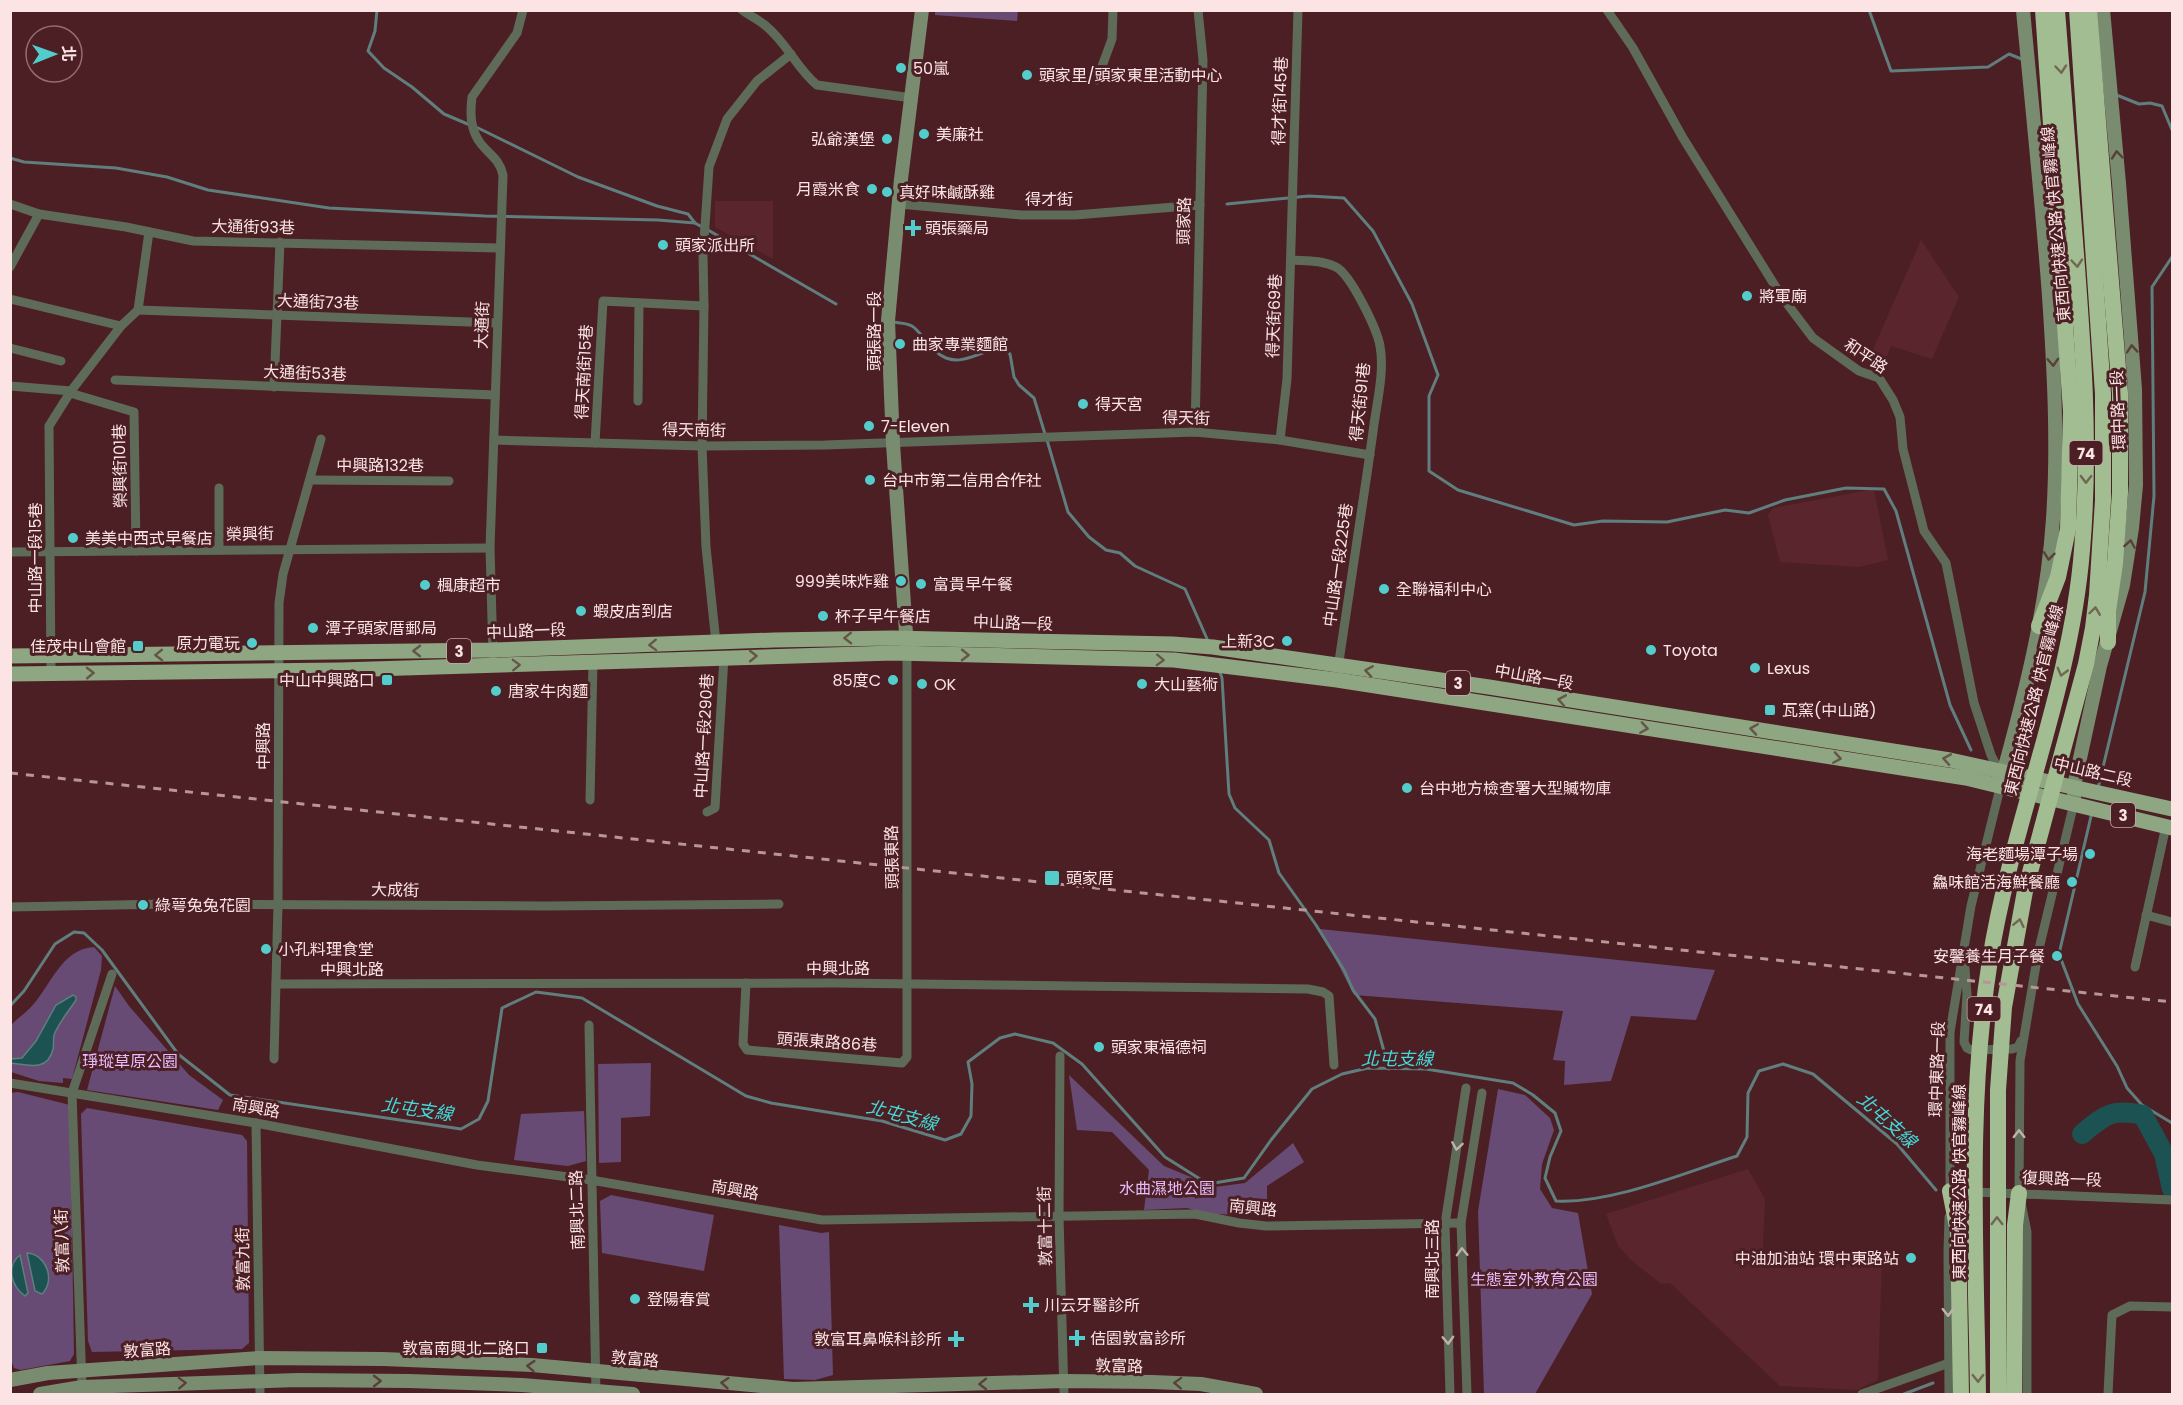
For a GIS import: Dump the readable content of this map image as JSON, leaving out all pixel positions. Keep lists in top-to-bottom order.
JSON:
{
  "streets": {
    "highway": ["東西向快速公路 快官霧峰線", "74"],
    "main road": ["中山路一段", "3", "中山路二段"],
    "street": [
      "得才街145巷",
      "得才街",
      "頭家路",
      "大通街93巷",
      "大通街73巷",
      "得天街69巷",
      "大通街",
      "頭張路一段",
      "和平路",
      "得天南街15巷",
      "大通街53巷",
      "得天街91巷",
      "環中路一段",
      "得天街",
      "得天南街",
      "中興路132巷",
      "榮興街101巷",
      "榮興街",
      "中山路一段15巷",
      "中山路一段225巷",
      "中山路一段290巷",
      "中興路",
      "頭張東路",
      "大成街",
      "中興北路",
      "頭張東路86巷",
      "環中東路一段",
      "南興路",
      "復興路一段",
      "南興北二路",
      "敦富十二街",
      "敦富八街",
      "敦富九街",
      "南興北三路",
      "敦富路"
    ]
  },
  "crossings": [
    ["得才街145巷", "得天街69巷"],
    ["得才街", "頭家路"],
    ["得才街", "頭張路一段"],
    ["頭家路", "得天街"],
    ["大通街93巷", "大通街"],
    ["大通街73巷", "大通街"],
    ["大通街73巷", "中山路一段15巷"],
    ["得天街69巷", "得天街91巷"],
    ["得天街69巷", "得天街"],
    ["大通街", "大通街53巷"],
    ["大通街", "得天南街"],
    ["大通街", "榮興街"],
    ["大通街", "中山路一段"],
    ["頭張路一段", "得天街"],
    ["頭張路一段", "得天南街"],
    ["頭張路一段", "中山路一段"],
    ["頭張路一段", "頭張東路"],
    ["和平路", "中山路一段"],
    ["和平路", "中山路二段"],
    ["和平路", "環中東路一段"],
    ["得天南街15巷", "得天南街"],
    ["得天街91巷", "得天街"],
    ["得天街91巷", "中山路一段225巷"],
    ["環中路一段", "中山路二段"],
    ["得天街", "得天南街"],
    ["得天街", "中山路一段225巷"],
    ["中興路132巷", "中興路"],
    ["榮興街101巷", "榮興街"],
    ["榮興街101巷", "中山路一段15巷"],
    ["榮興街", "中山路一段15巷"],
    ["榮興街", "中興路"],
    ["中山路一段15巷", "中山路一段"],
    ["中山路一段225巷", "中山路一段"],
    ["中山路一段", "中山路一段290巷"],
    ["中山路一段", "中興路"],
    ["中山路一段", "中山路二段"],
    ["中山路一段", "頭張東路"],
    ["中山路一段", "環中東路一段"],
    ["中興路", "大成街"],
    ["中興路", "中興北路"],
    ["中山路二段", "環中東路一段"],
    ["頭張東路", "中興北路"],
    ["頭張東路", "頭張東路86巷"],
    ["中興北路", "頭張東路86巷"],
    ["環中東路一段", "復興路一段"],
    ["南興路", "南興北二路"],
    ["南興路", "敦富十二街"],
    ["南興路", "敦富八街"],
    ["南興路", "敦富九街"],
    ["南興路", "南興北三路"],
    ["南興北二路", "敦富路"],
    ["敦富十二街", "敦富路"],
    ["敦富八街", "敦富路"],
    ["敦富九街", "敦富路"]
  ],
  "water": ["北屯支線"],
  "parks": ["琤瑽草原公園", "水曲濕地公園", "生態室外教育公園"],
  "places": {
    "other": [
      "50嵐",
      "頭家里/頭家東里活動中心",
      "美廉社",
      "弘爺漢堡",
      "月霞米食",
      "真好味鹹酥雞",
      "頭家派出所",
      "將軍廟",
      "曲家專業麵館",
      "得天宮",
      "7-Eleven",
      "台中市第二信用合作社",
      "美美中西式早餐店",
      "999美味炸雞",
      "富貴早午餐",
      "楓康超市",
      "全聯福利中心",
      "蝦皮店到店",
      "杯子早午餐店",
      "潭子頭家厝郵局",
      "上新3C",
      "原力電玩",
      "Toyota",
      "Lexus",
      "85度C",
      "OK",
      "大山藝術",
      "唐家牛肉麵",
      "台中地方檢查署大型贓物庫",
      "海老麵場潭子場",
      "鱻味館活海鮮餐廳",
      "綠萼兔兔花園",
      "小孔料理食堂",
      "安馨養生月子餐",
      "頭家東福德祠",
      "中油加油站 環中東路站",
      "登陽春賞"
    ],
    "health": [
      "頭張藥局",
      "川云牙醫診所",
      "佶園敦富診所",
      "敦富耳鼻喉科診所"
    ],
    "transit": [
      "佳茂中山會館",
      "中山中興路口",
      "瓦窯(中山路)",
      "頭家厝",
      "敦富南興北二路口"
    ]
  },
  "north": "right"
}
